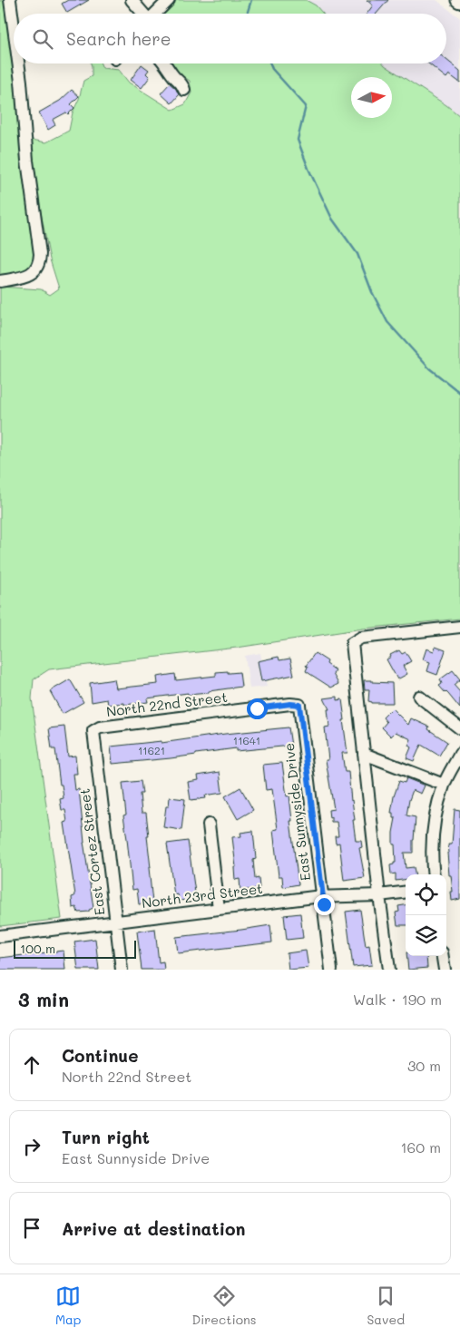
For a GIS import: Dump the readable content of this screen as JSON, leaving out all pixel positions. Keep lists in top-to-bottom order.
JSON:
{
  "streets": {
    "street": [
      "North 22nd Street",
      "East Sunnyside Drive",
      "East Cortez Street",
      "North 23rd Street"
    ]
  },
  "crossings": [
    ["North 22nd Street", "East Sunnyside Drive"],
    ["North 22nd Street", "East Cortez Street"],
    ["East Sunnyside Drive", "North 23rd Street"],
    ["East Cortez Street", "North 23rd Street"]
  ],
  "house_numbers": ["11641", "11621"],
  "scale_bar": "100 m",
  "north": "right",
  "page": {
    "search": "Search here",
    "scale": "100 m",
    "heading": ["3 min", "Walk · 190 m"],
    "list": [
      ["Continue", "North 22nd Street", "30 m"],
      ["Turn right", "East Sunnyside Drive", "160 m"],
      "Arrive at destination"
    ],
    "nav": ["Map", "Directions", "Saved"]
  }
}
